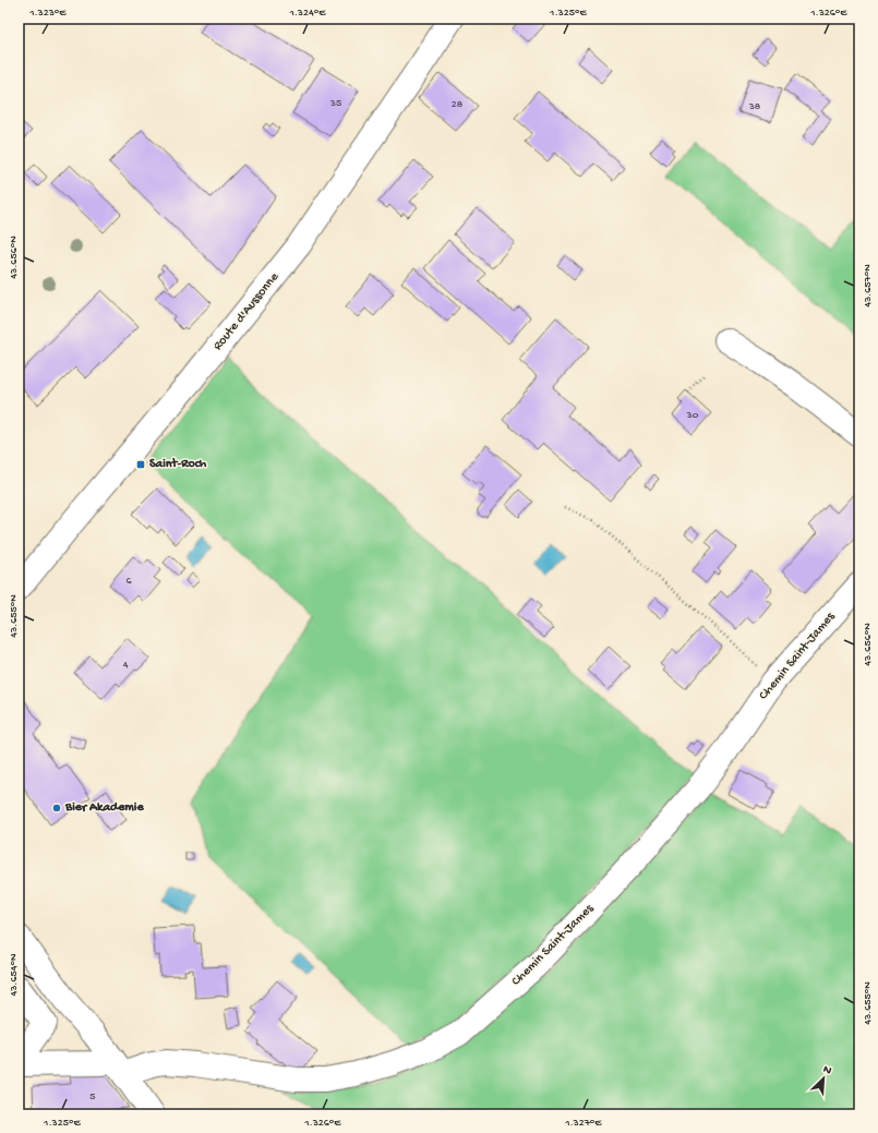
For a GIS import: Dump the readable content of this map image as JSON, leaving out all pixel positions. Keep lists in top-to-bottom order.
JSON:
{
  "streets": {
    "main road": ["Route d'Aussonne", "Chemin Saint-James"]
  },
  "places": {
    "transit": ["Saint-Roch"],
    "other": ["Bier Akademie"]
  },
  "house_numbers": [
    "35",
    "28",
    "38",
    "30",
    "6",
    "4",
    "5"
  ],
  "north": "top right",
  "coordinates": [
    "1.323°E",
    "1.324°E",
    "1.325°E",
    "1.326°E",
    "43.656°N",
    "43.657°N",
    "43.655°N",
    "43.654°N",
    "1.327°E"
  ]
}
